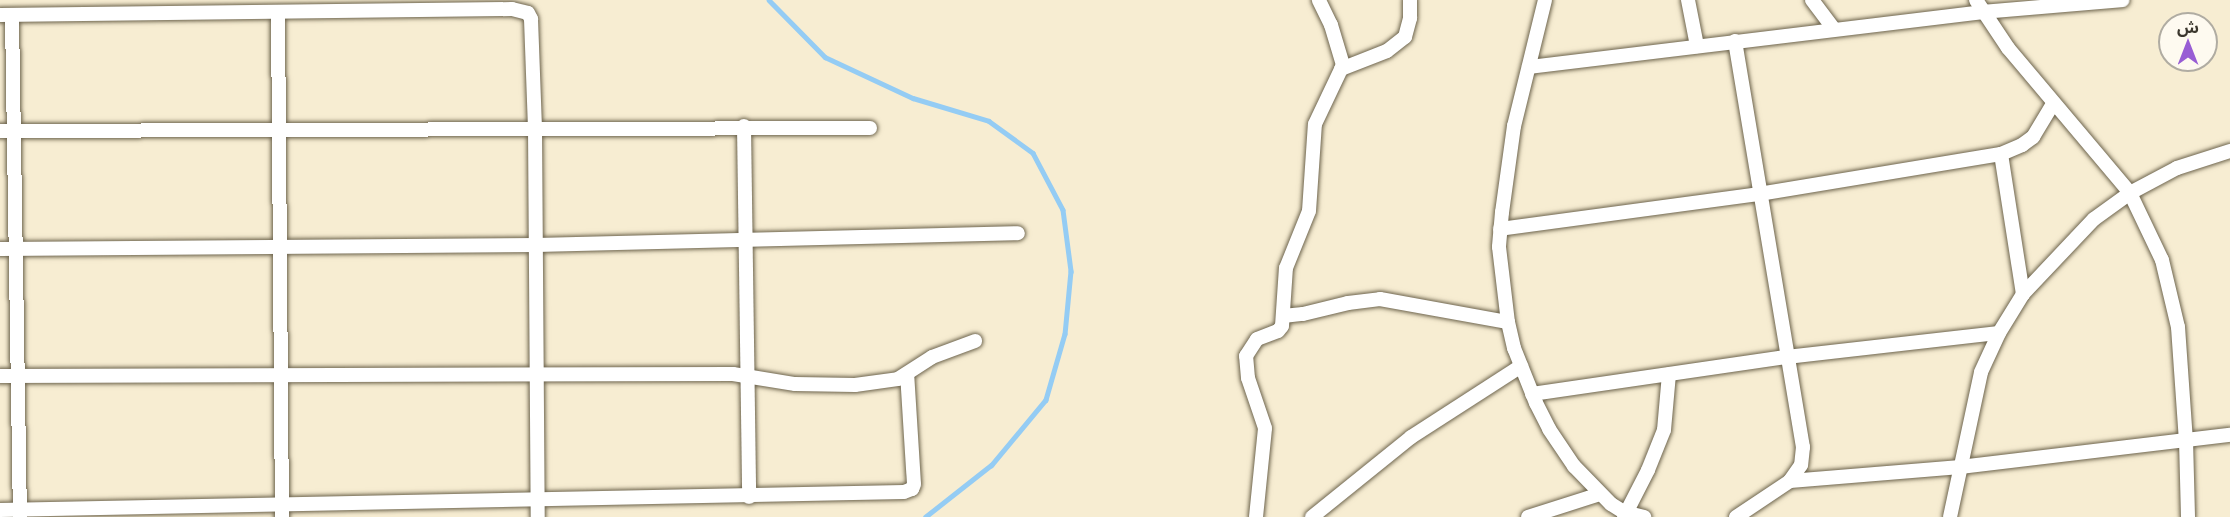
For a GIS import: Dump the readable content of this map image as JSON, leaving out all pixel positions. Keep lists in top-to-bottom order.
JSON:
{
  "north": "top"
}
